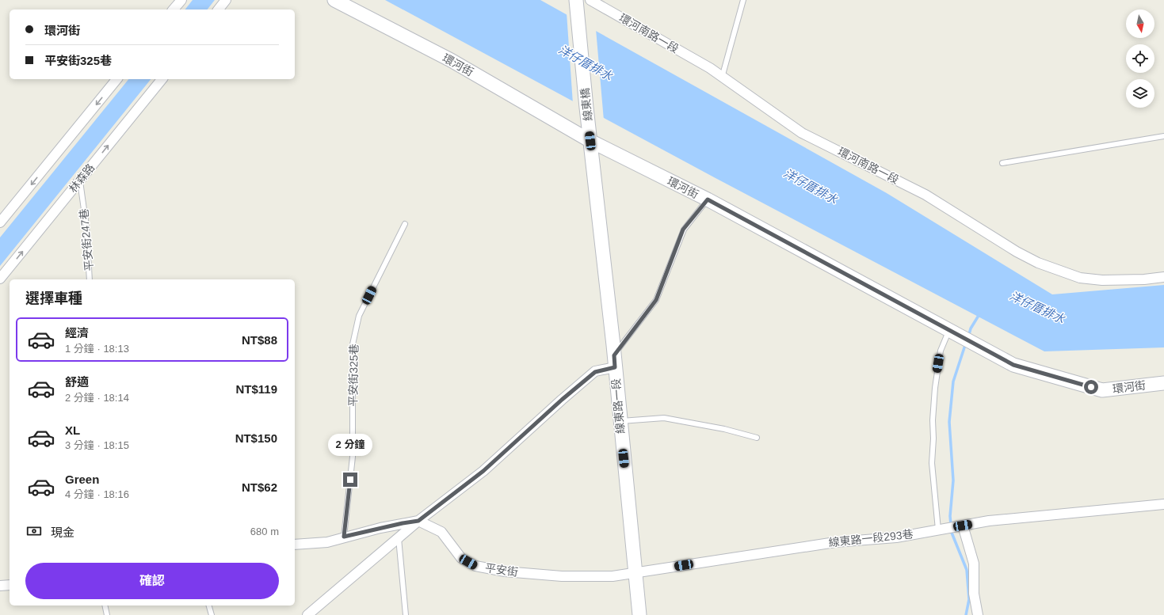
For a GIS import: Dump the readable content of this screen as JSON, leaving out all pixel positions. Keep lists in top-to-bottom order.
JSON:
{
  "streets": {
    "street": [
      "環河南路一段",
      "環河街",
      "線東橋",
      "林森路",
      "線東路一段",
      "線東路一段293巷",
      "平安街"
    ],
    "lane": ["平安街247巷", "平安街325巷"]
  },
  "crossings": [
    ["環河街", "線東橋"],
    ["環河街", "線東路一段"],
    ["線東橋", "線東路一段"],
    ["林森路", "平安街247巷"],
    ["線東路一段", "線東路一段293巷"],
    ["線東路一段", "平安街"],
    ["線東路一段293巷", "平安街"]
  ],
  "water": ["洋仔厝排水"],
  "north": "bottom",
  "page": {
    "banner": ["環河街", "平安街325巷"],
    "heading": "選擇車種",
    "list": [
      {
        "name": "經濟",
        "note": "1 分鐘 · 18:13",
        "value": "NT$88"
      },
      {
        "name": "舒適",
        "note": "2 分鐘 · 18:14",
        "value": "NT$119"
      },
      {
        "name": "XL",
        "note": "3 分鐘 · 18:15",
        "value": "NT$150"
      },
      {
        "name": "Green",
        "note": "4 分鐘 · 18:16",
        "value": "NT$62"
      }
    ],
    "bubble": "2 分鐘",
    "pay": ["現金", "680 m"],
    "buttons": "確認"
  }
}
